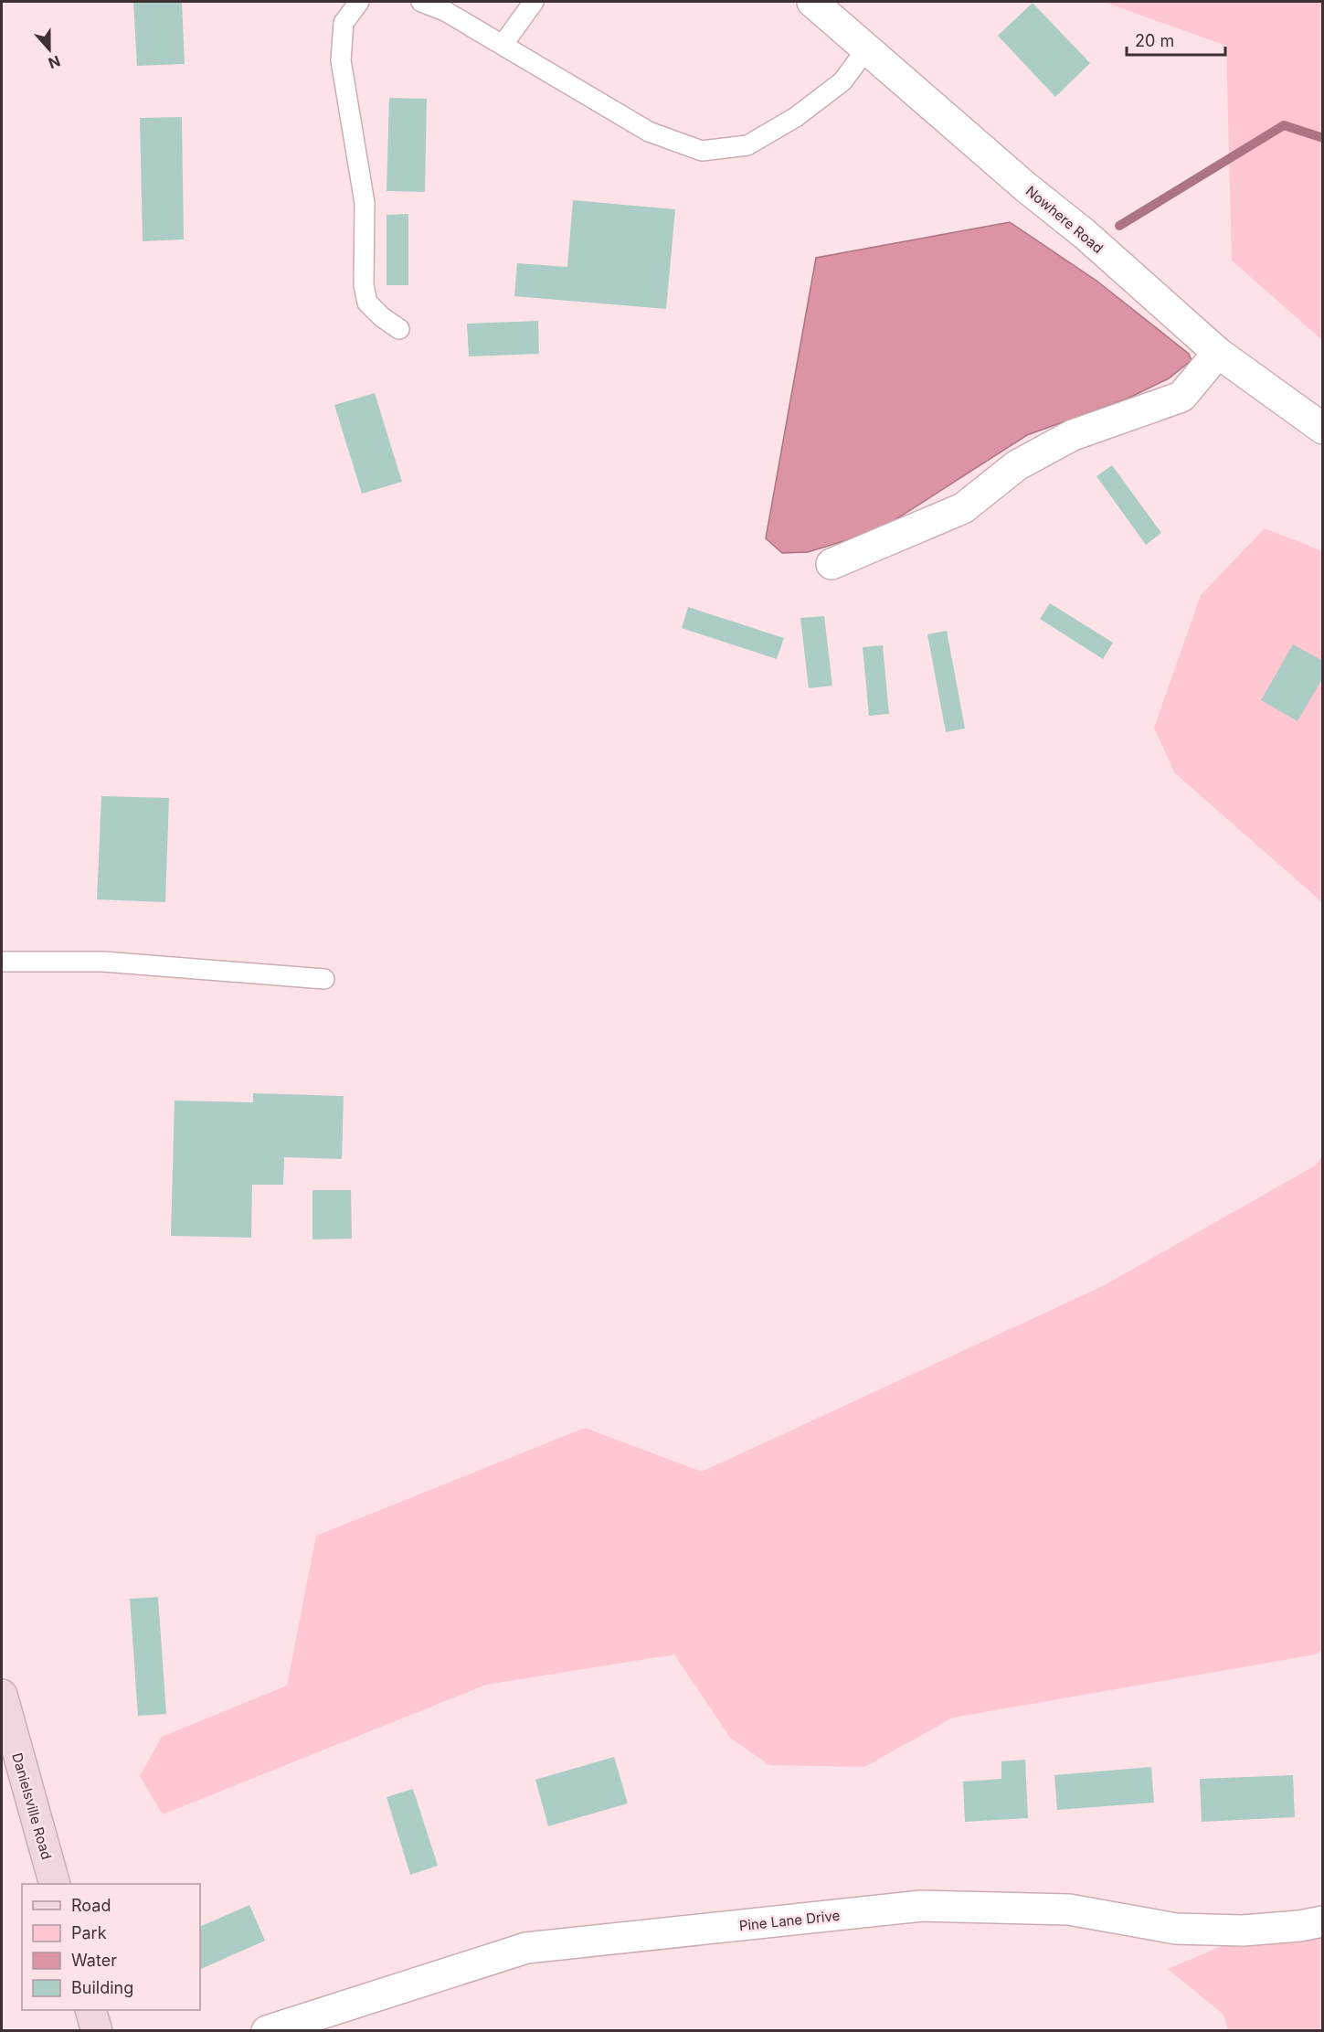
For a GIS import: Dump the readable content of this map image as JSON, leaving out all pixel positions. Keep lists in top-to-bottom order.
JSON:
{
  "streets": {
    "main road": ["Danielsville Road"],
    "street": ["Nowhere Road", "Pine Lane Drive"]
  },
  "legend": [
    "Road",
    "Park",
    "Water",
    "Building"
  ],
  "scale_bar": "20 m",
  "north": "bottom"
}
